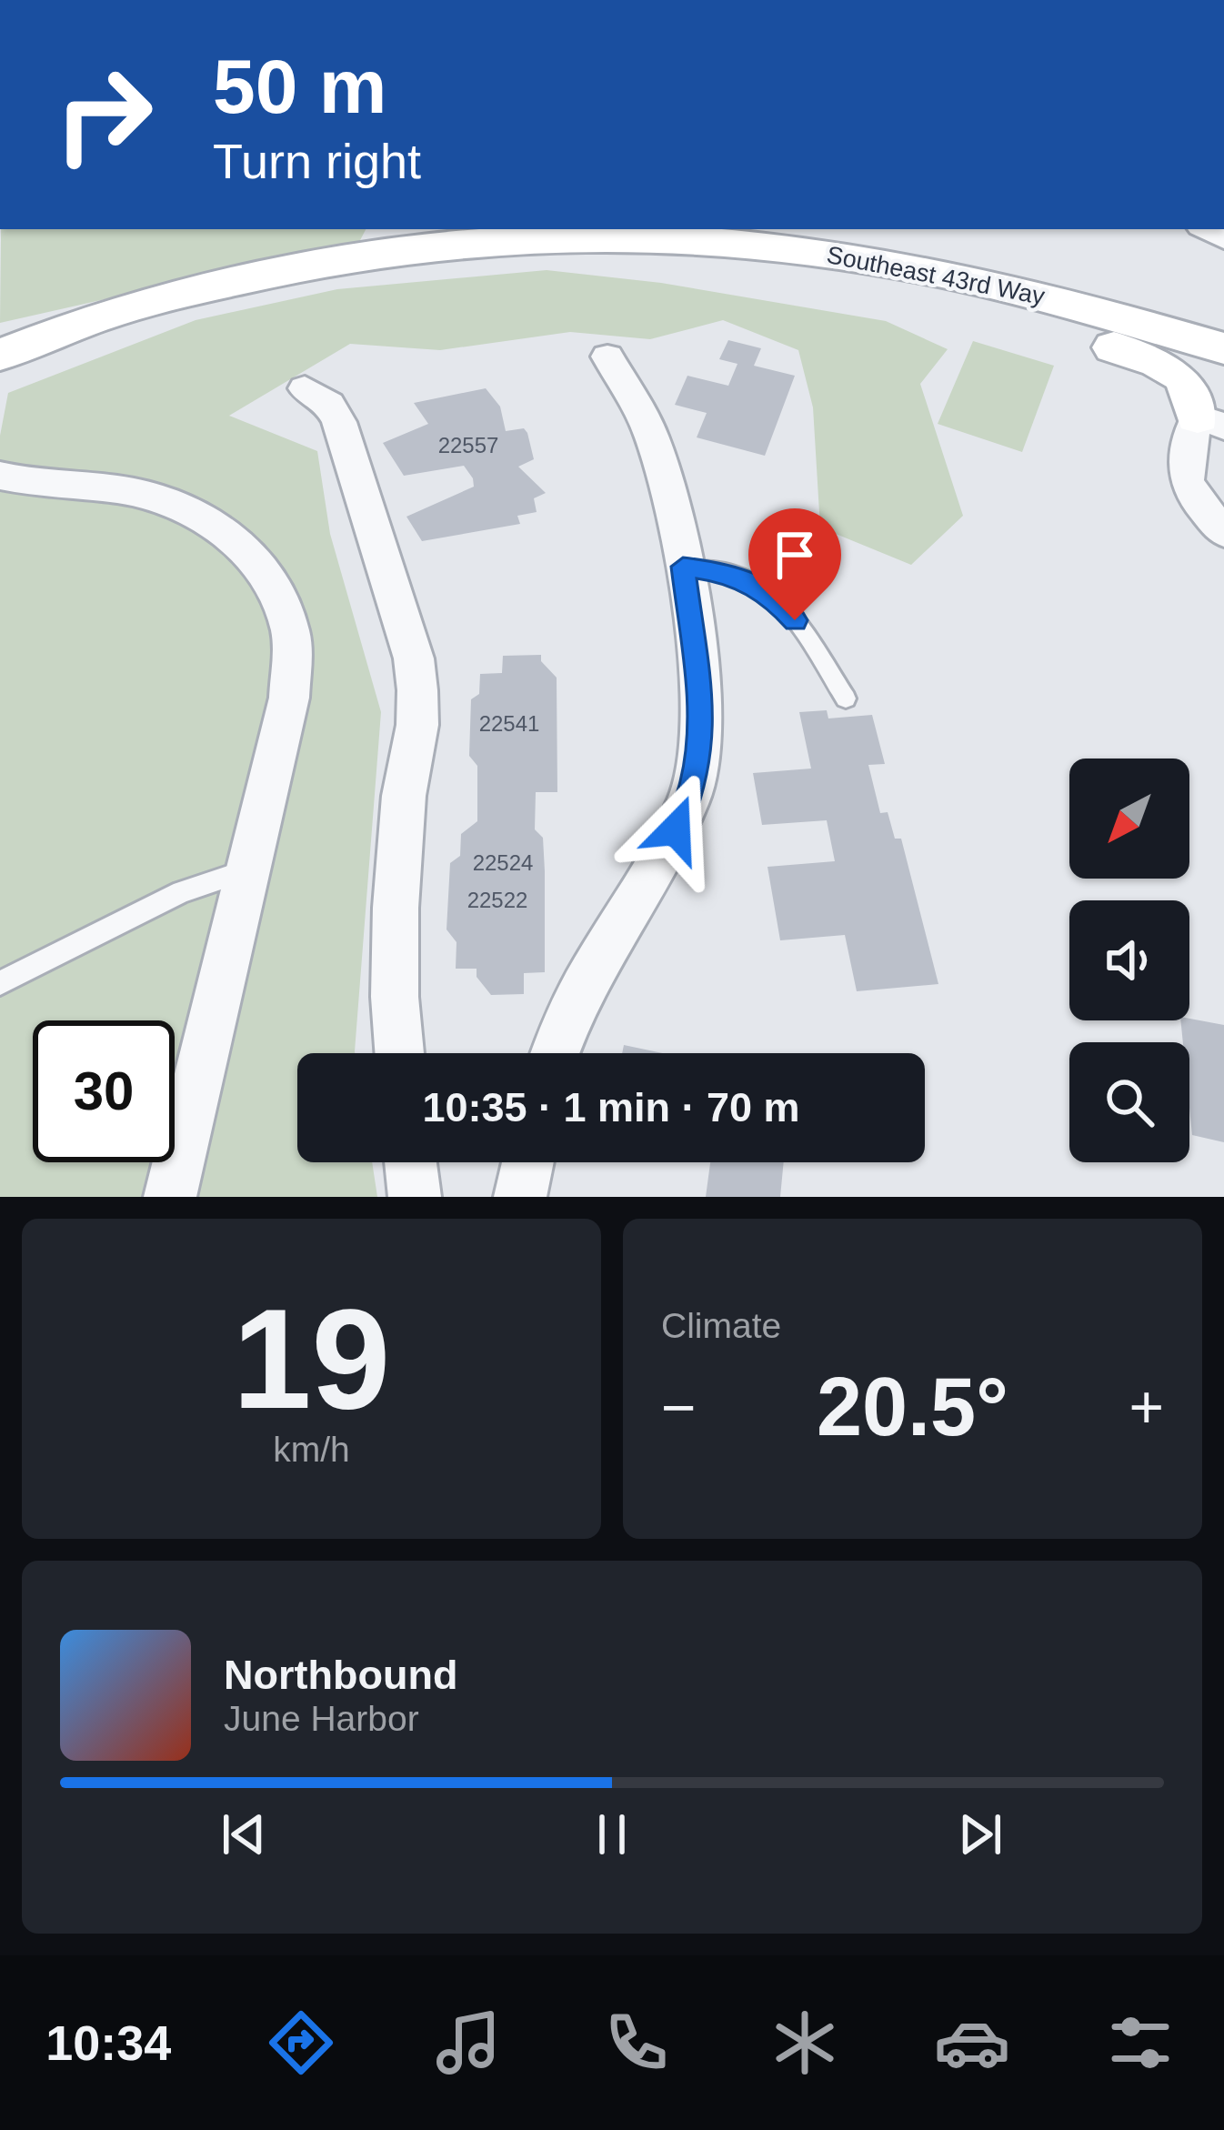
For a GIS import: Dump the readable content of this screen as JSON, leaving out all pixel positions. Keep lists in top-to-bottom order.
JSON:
{
  "streets": {
    "main road": ["Southeast 43rd Way"]
  },
  "house_numbers": [
    "22557",
    "22541",
    "22524",
    "22522"
  ],
  "north": "bottom left",
  "page": {
    "turn": ["50 m", "Turn right"],
    "limit": "30",
    "trip": "10:35 · 1 min · 70 m",
    "tile": [
      ["19", "km/h"],
      "Climate"
    ],
    "heat": ["−", "20.5°", "+"],
    "song": ["Northbound", "June Harbor"],
    "tabs": "10:34"
  }
}
